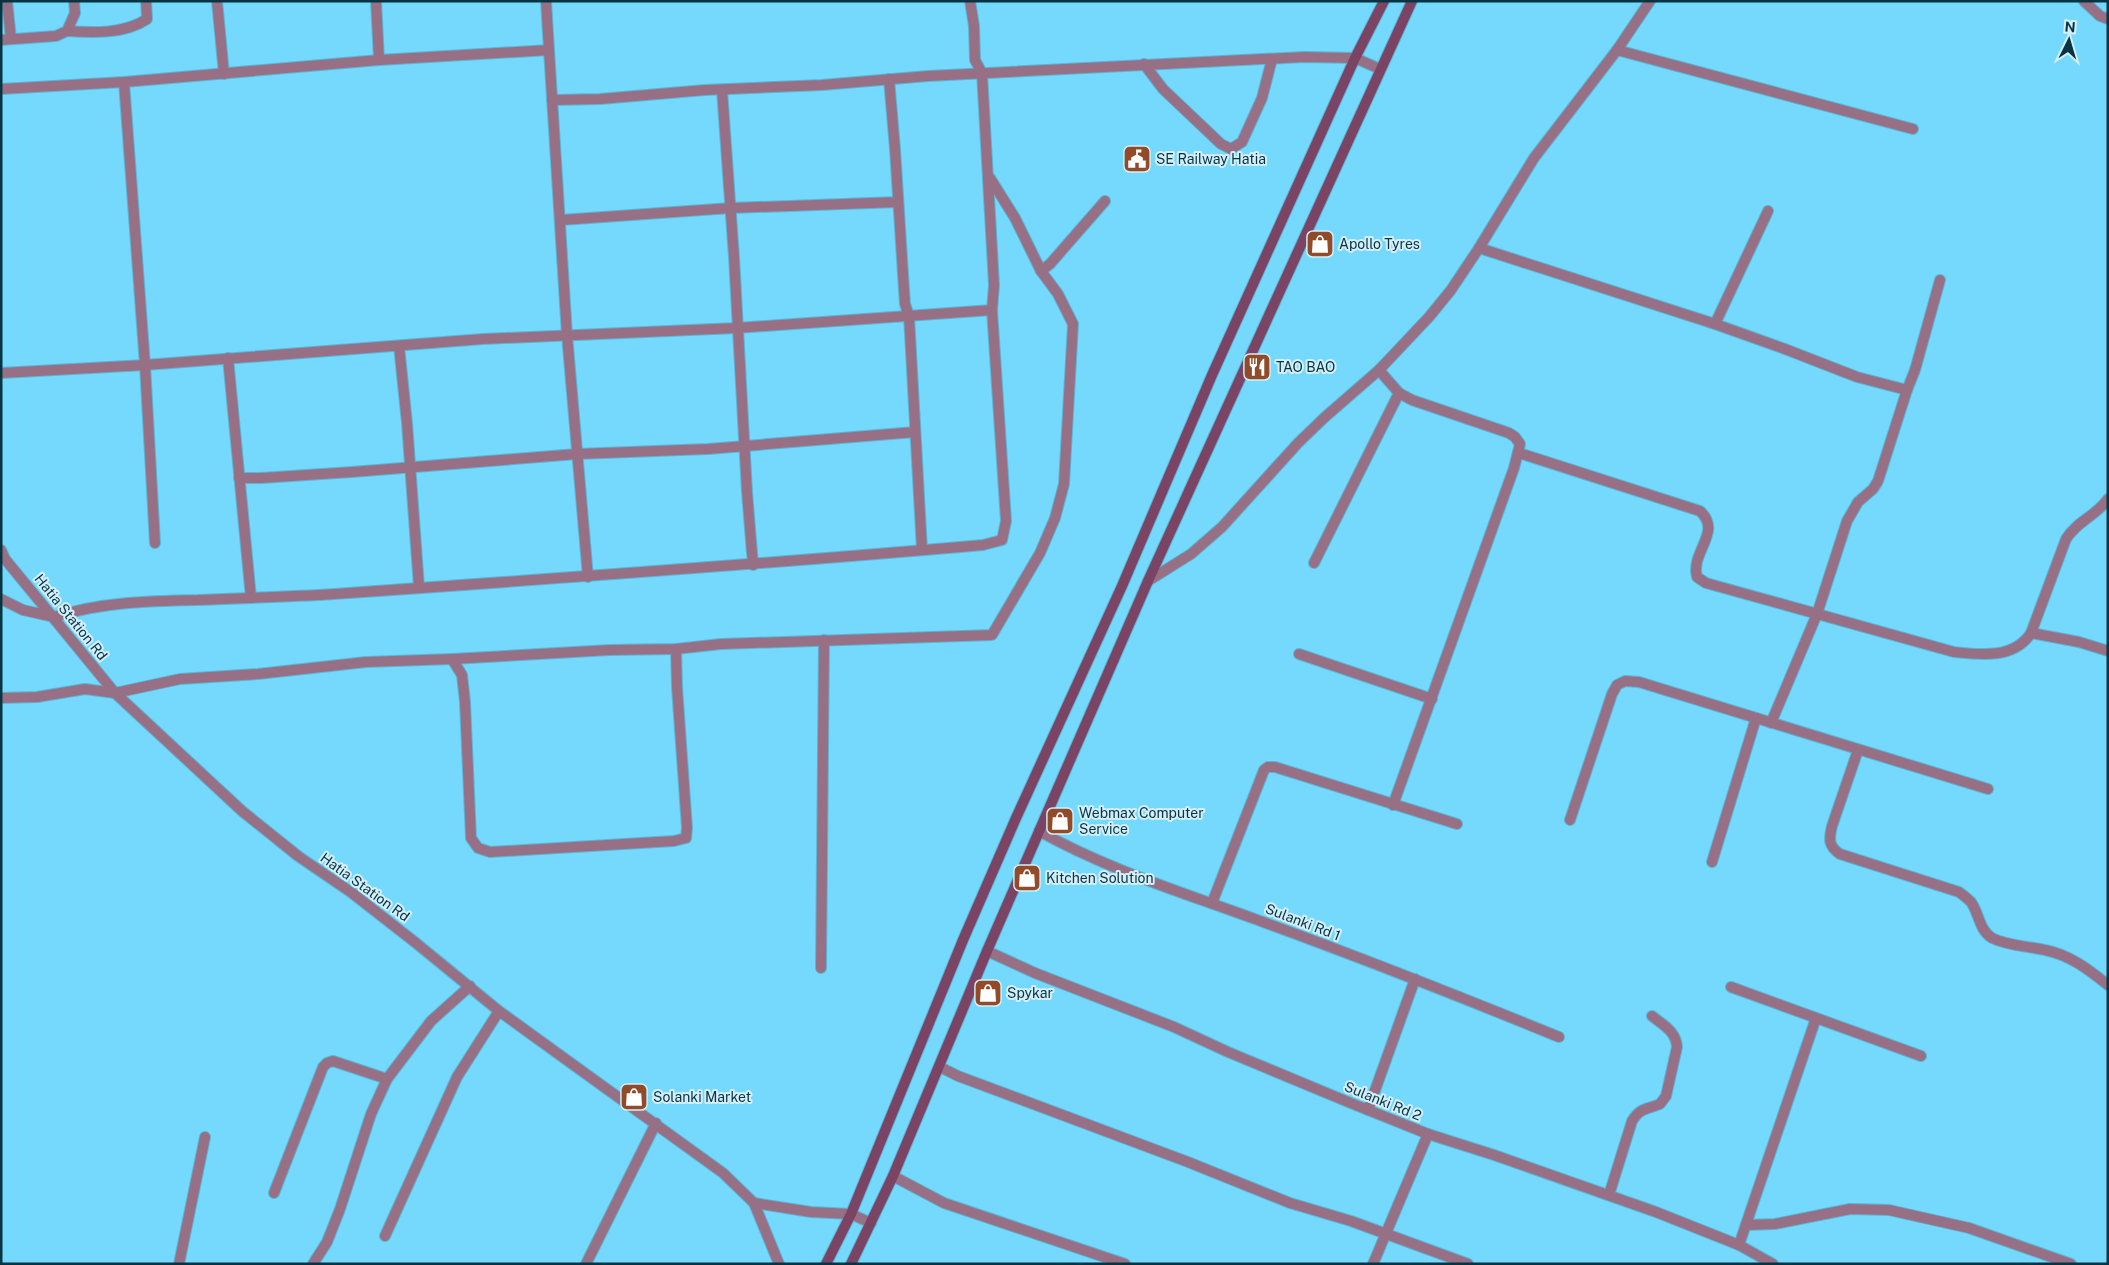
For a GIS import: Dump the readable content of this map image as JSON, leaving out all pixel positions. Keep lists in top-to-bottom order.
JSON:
{
  "streets": {
    "street": ["Hatia Station Rd", "Sulanki Rd 1", "Sulanki Rd 2"]
  },
  "places": {
    "public building": ["SE Railway Hatia"],
    "shop": [
      "Apollo Tyres",
      "Webmax Computer Service",
      "Kitchen Solution",
      "Spykar",
      "Solanki Market"
    ],
    "restaurant": ["TAO BAO"]
  },
  "north": "top"
}
